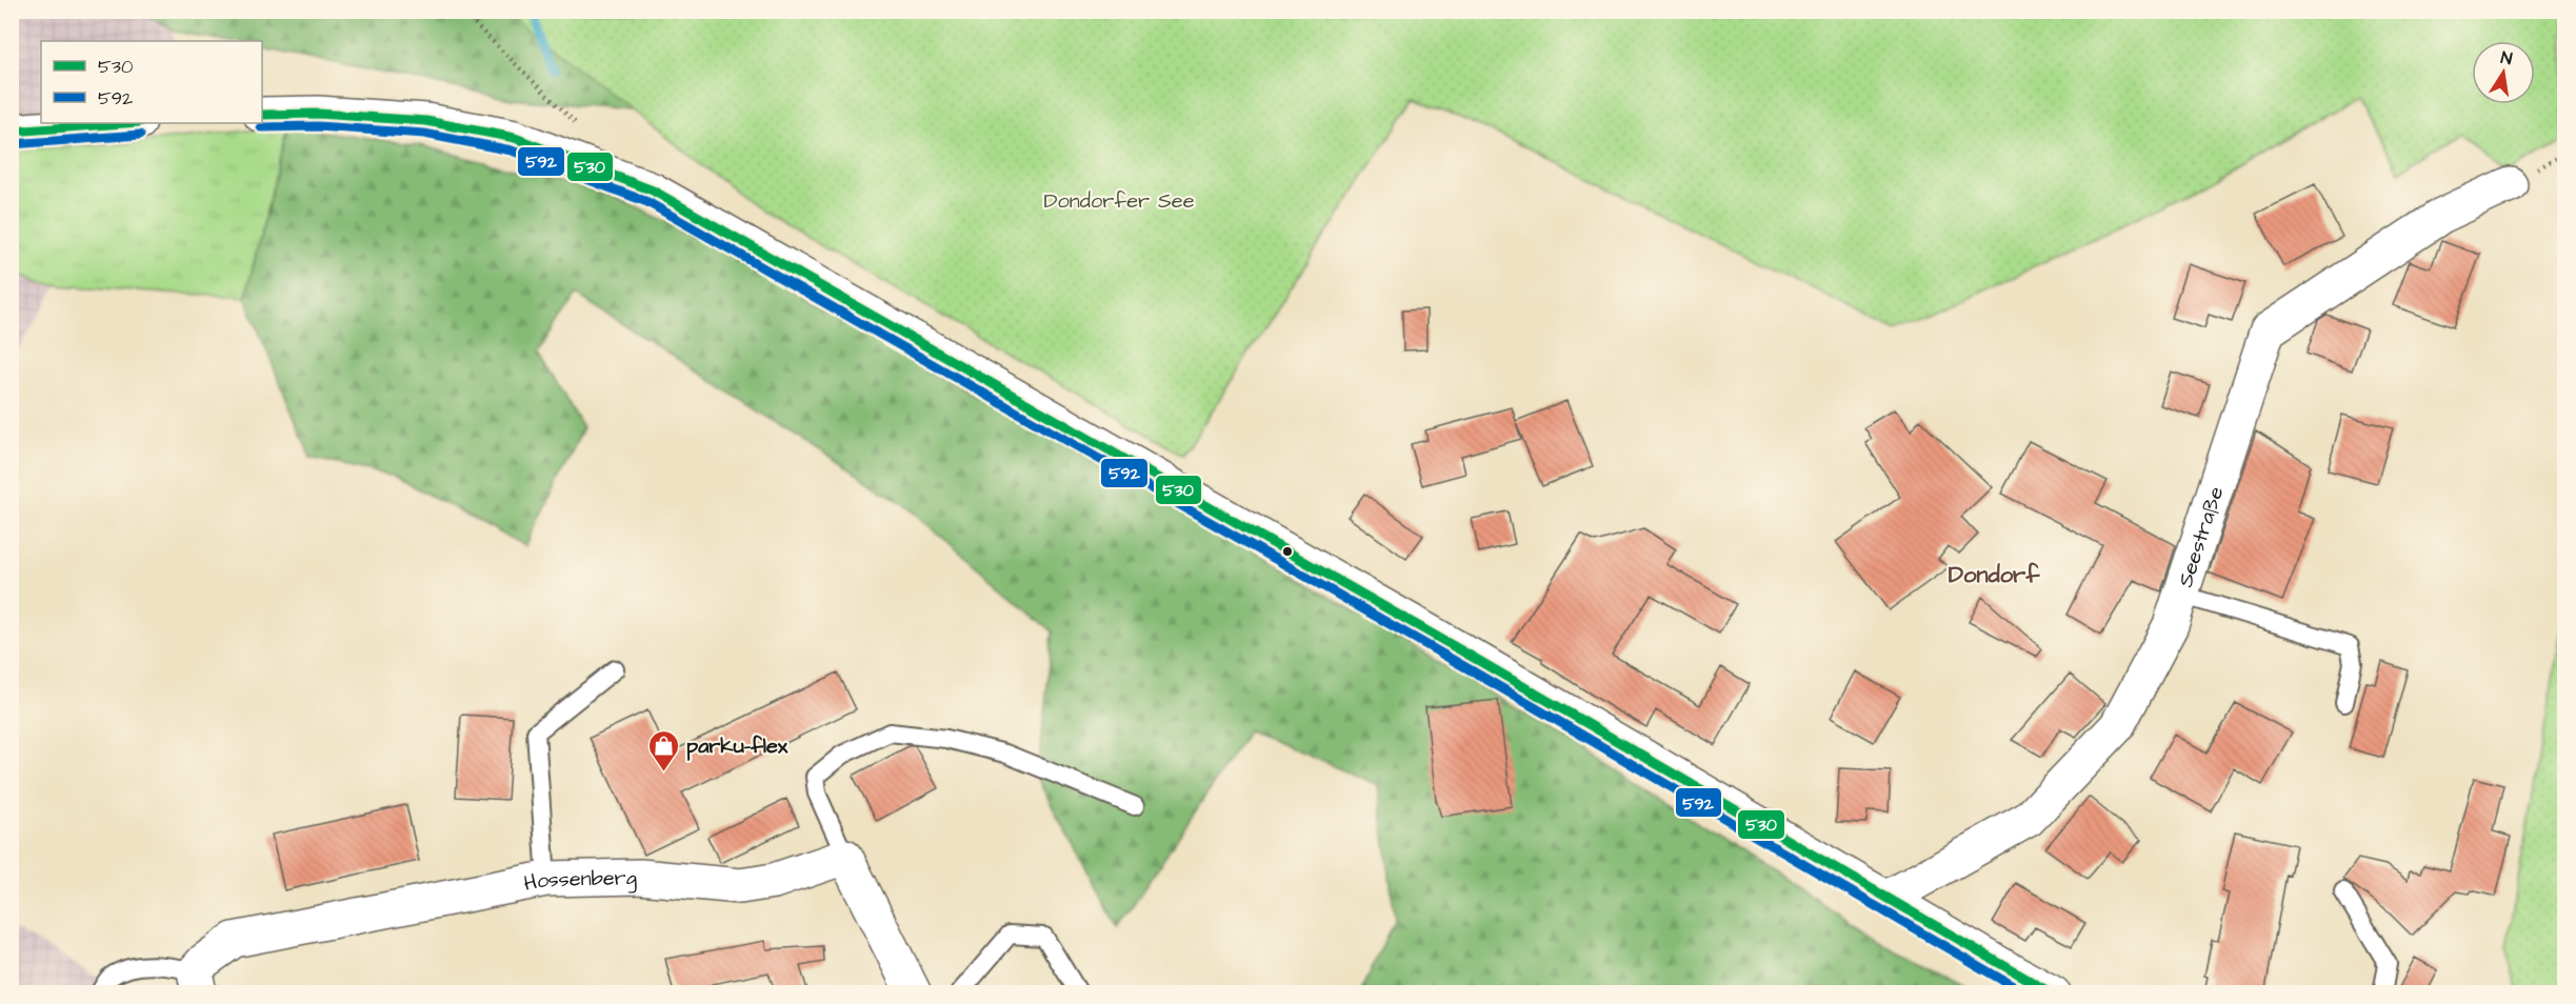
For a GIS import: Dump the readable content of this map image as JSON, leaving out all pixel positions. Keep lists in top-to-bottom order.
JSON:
{
  "streets": {
    "main road": ["Seestraße", "Hossenberg"]
  },
  "districts": ["Dondorf"],
  "parks": ["Dondorfer See"],
  "places": {
    "shop": ["parku-flex"]
  },
  "lines": ["transit line 530", "transit line 592"],
  "legend": ["530", "592"],
  "north": "top"
}
